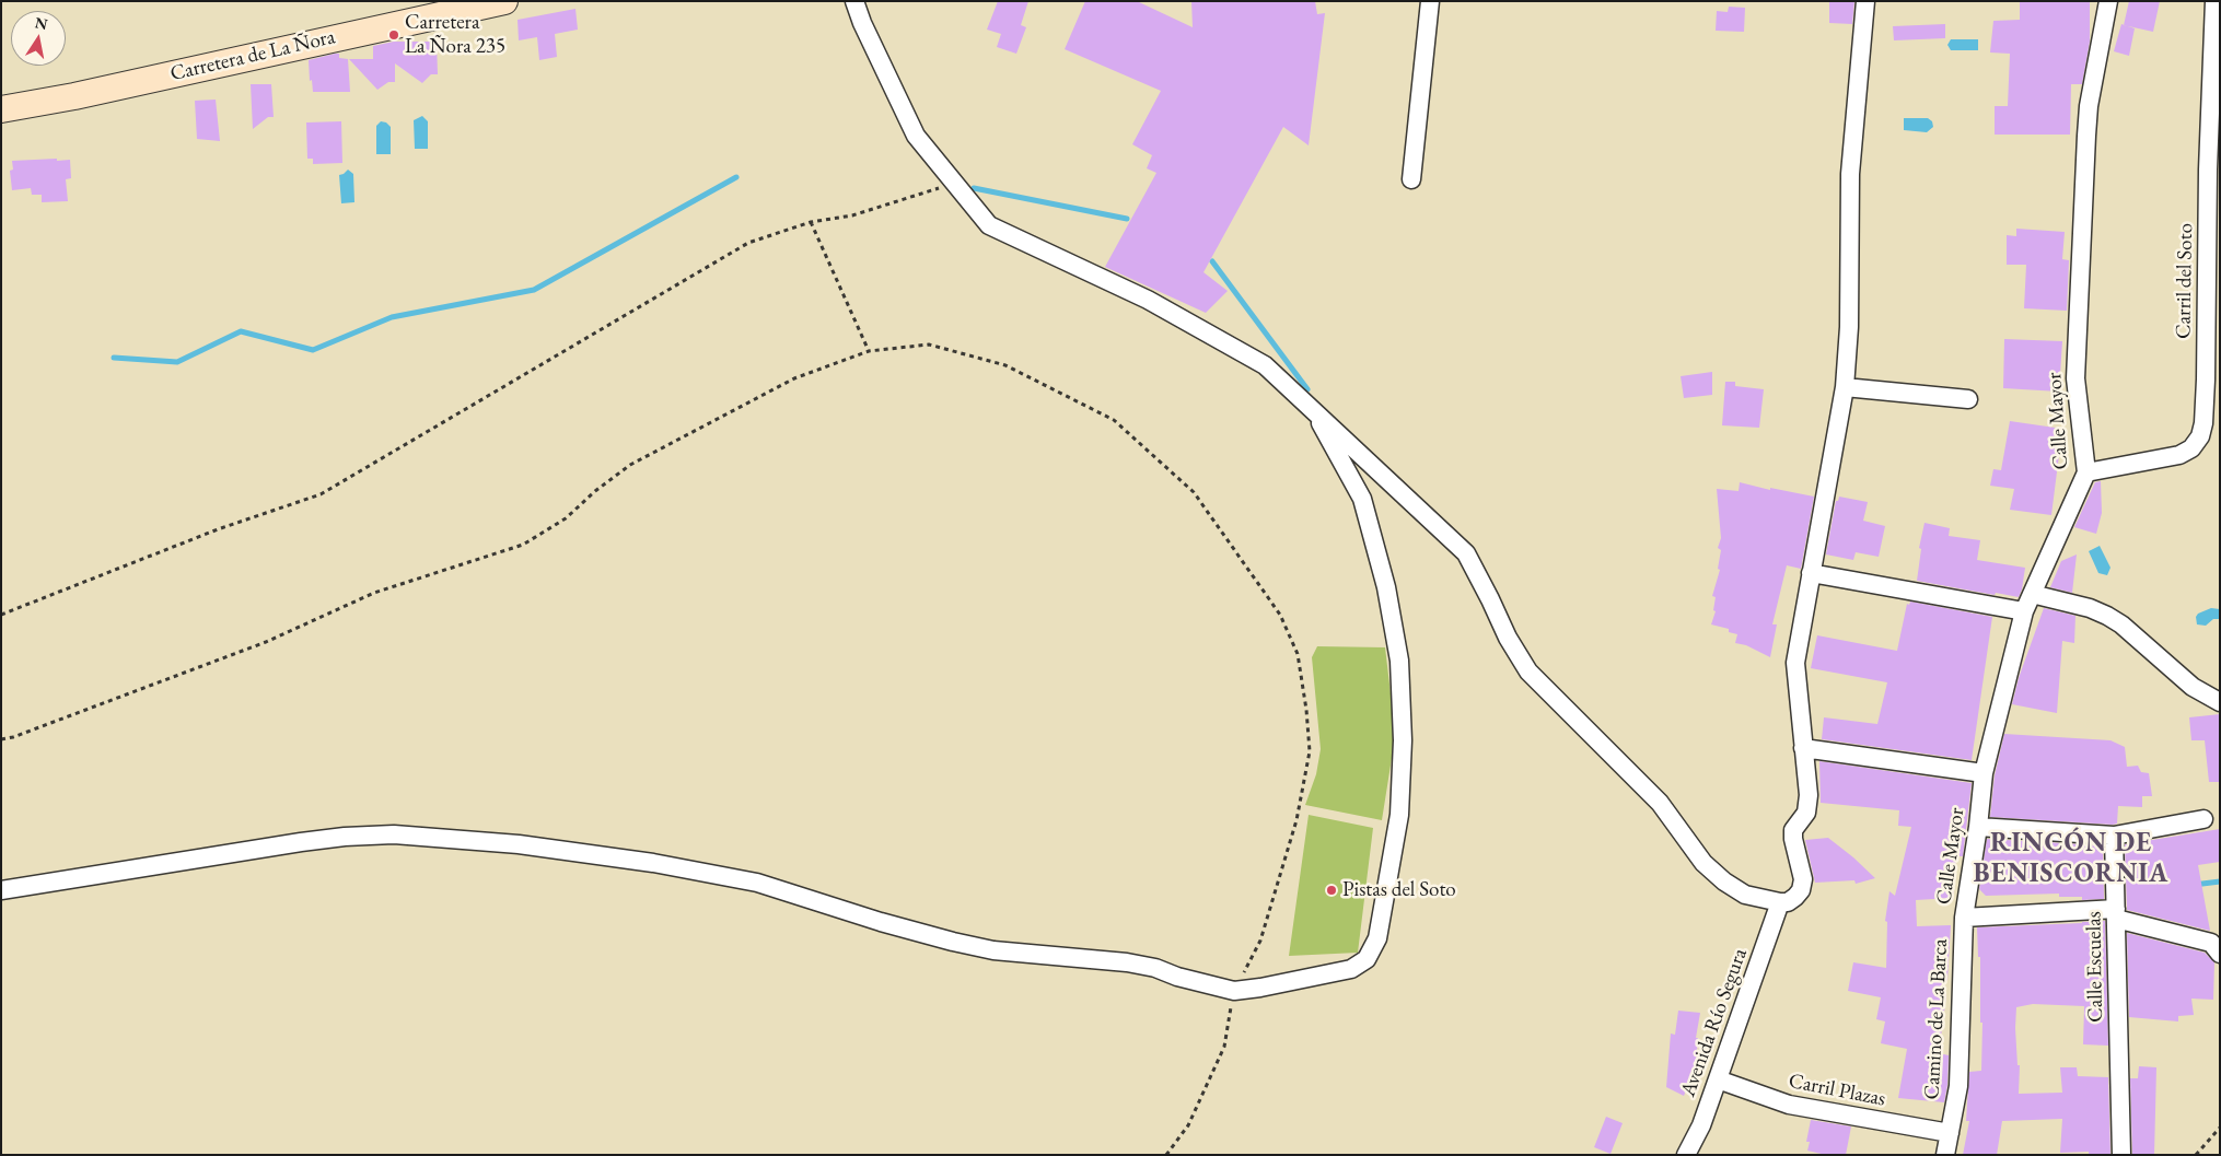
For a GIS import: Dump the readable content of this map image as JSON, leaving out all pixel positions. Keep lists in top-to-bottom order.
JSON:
{
  "streets": {
    "main road": ["Carretera de La Ñora"],
    "street": [
      "Carril del Soto",
      "Calle Mayor",
      "Calle Escuelas",
      "Camino de La Barca",
      "Avenida Río Segura",
      "Carril Plazas"
    ]
  },
  "crossings": [
    ["Carril del Soto", "Calle Mayor"],
    ["Calle Mayor", "Camino de La Barca"],
    ["Camino de La Barca", "Carril Plazas"],
    ["Avenida Río Segura", "Carril Plazas"]
  ],
  "districts": ["RINCÓN DE BENISCORNIA"],
  "places": ["Carretera La Ñora 235", "Pistas del Soto"],
  "north": "top"
}
